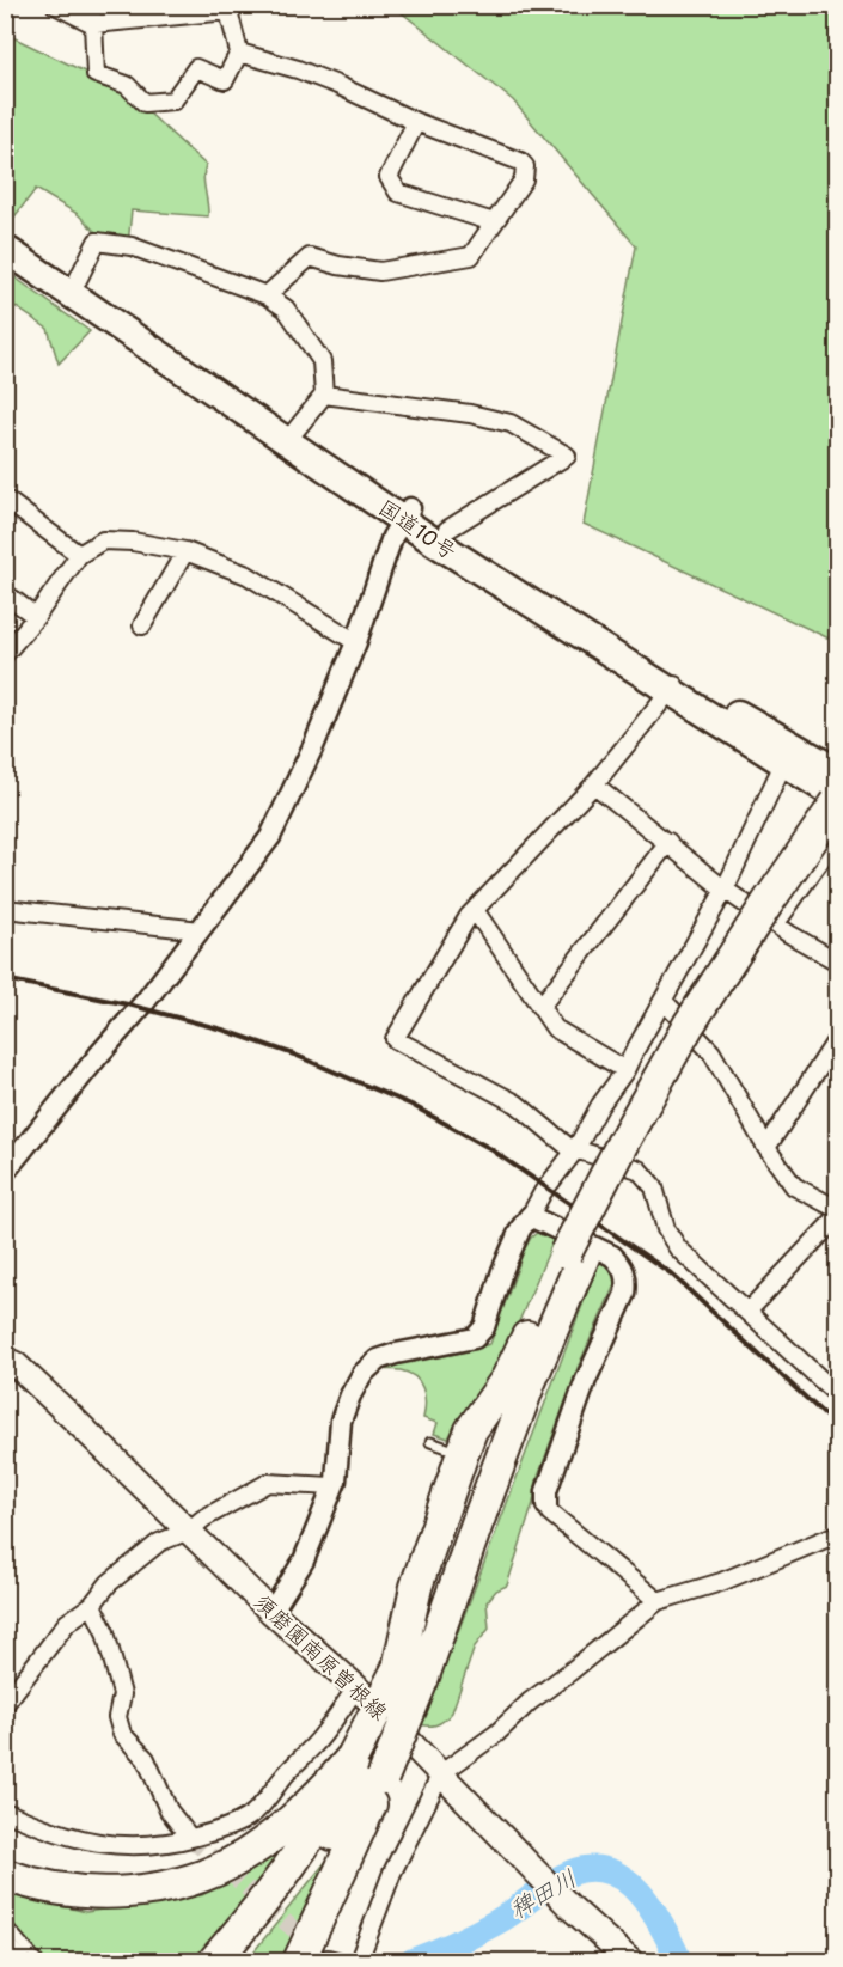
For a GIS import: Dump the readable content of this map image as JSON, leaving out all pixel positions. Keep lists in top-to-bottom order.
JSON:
{
  "streets": {
    "highway": ["国道10号"],
    "main road": ["須磨園南原曽根線"]
  },
  "water": ["稗田川"]
}
